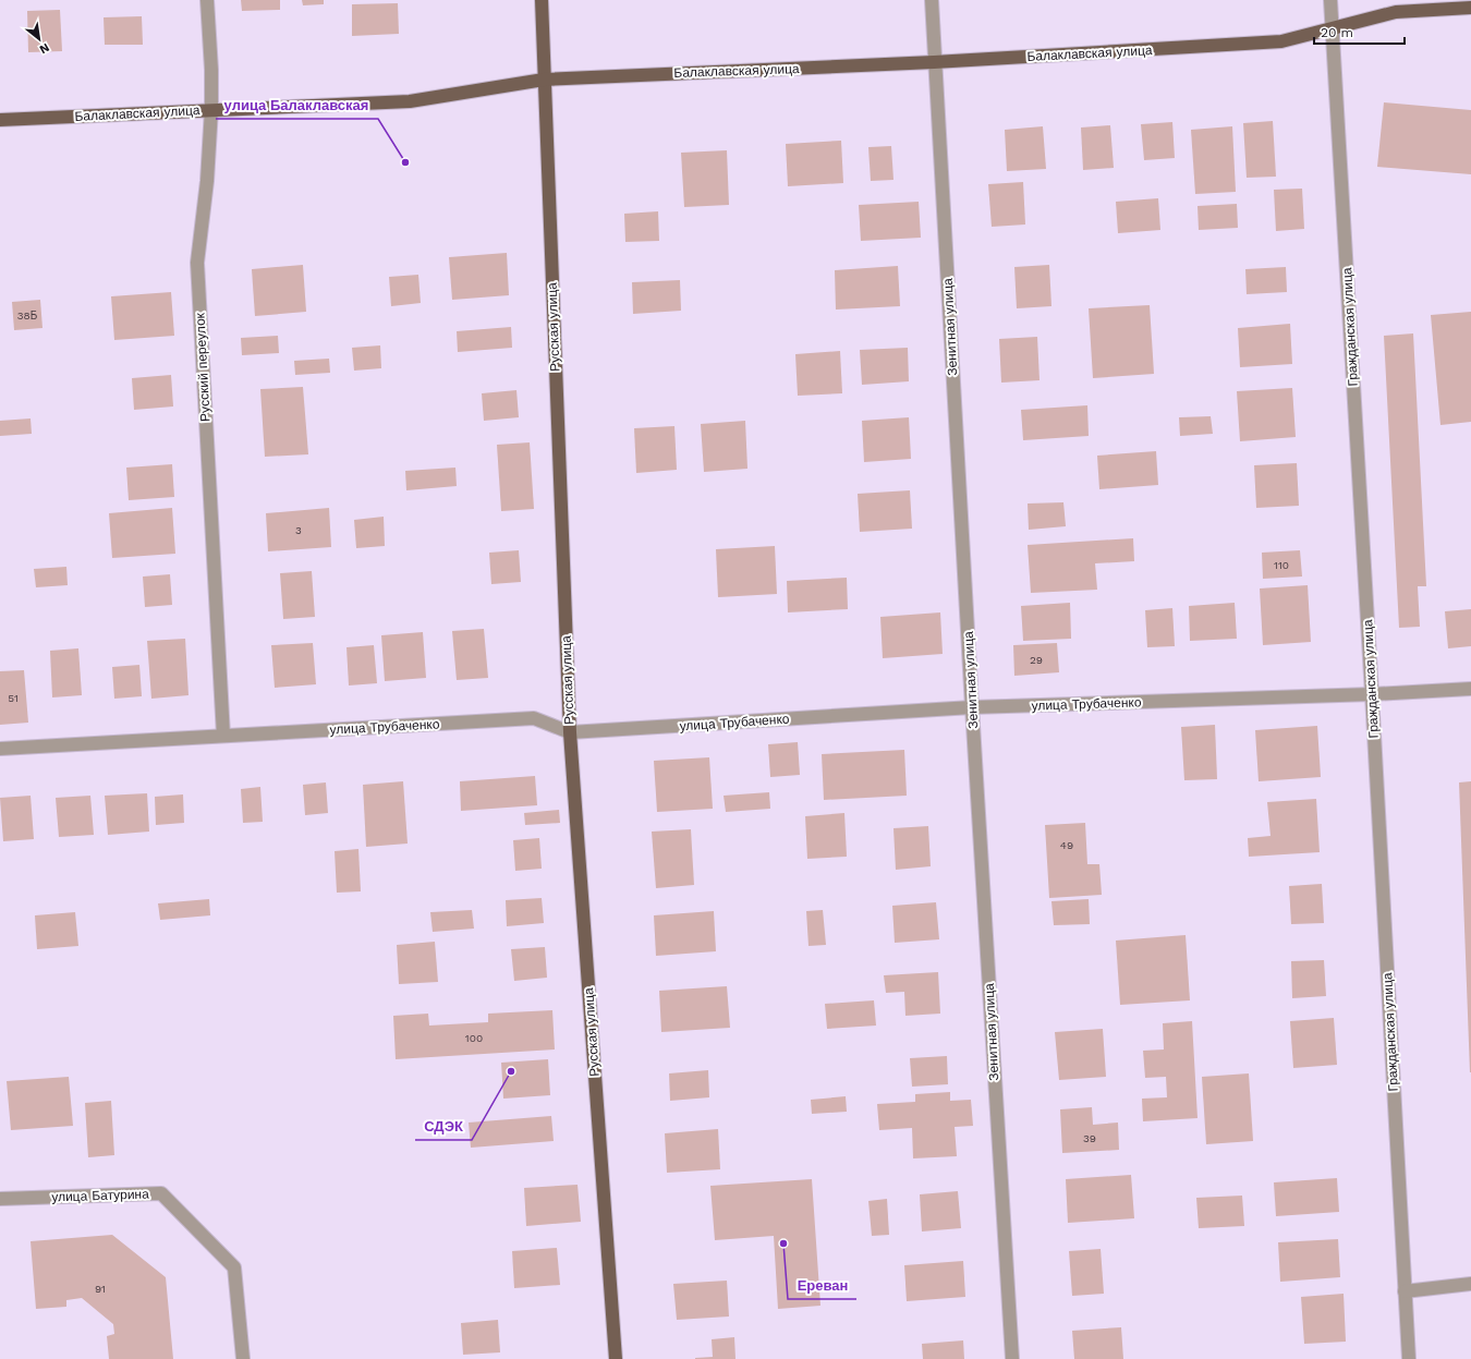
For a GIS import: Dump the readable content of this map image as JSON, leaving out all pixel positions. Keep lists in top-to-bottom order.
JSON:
{
  "streets": {
    "main road": ["Балаклавская улица", "Русская улица"],
    "street": [
      "Зенитная улица",
      "Гражданская улица",
      "Русский переулок",
      "улица Трубаченко",
      "улица Батурина"
    ]
  },
  "crossings": [
    ["Балаклавская улица", "Русская улица"],
    ["Балаклавская улица", "Зенитная улица"],
    ["Балаклавская улица", "Гражданская улица"],
    ["Балаклавская улица", "Русский переулок"],
    ["Русская улица", "улица Трубаченко"],
    ["Зенитная улица", "улица Трубаченко"],
    ["Гражданская улица", "улица Трубаченко"],
    ["Русский переулок", "улица Трубаченко"]
  ],
  "places": ["улица Балаклавская", "СДЭК", "Ереван"],
  "house_numbers": [
    "38Б",
    "3",
    "110",
    "29",
    "51",
    "49",
    "100",
    "39",
    "91"
  ],
  "scale_bar": "20 m",
  "north": "bottom right"
}
